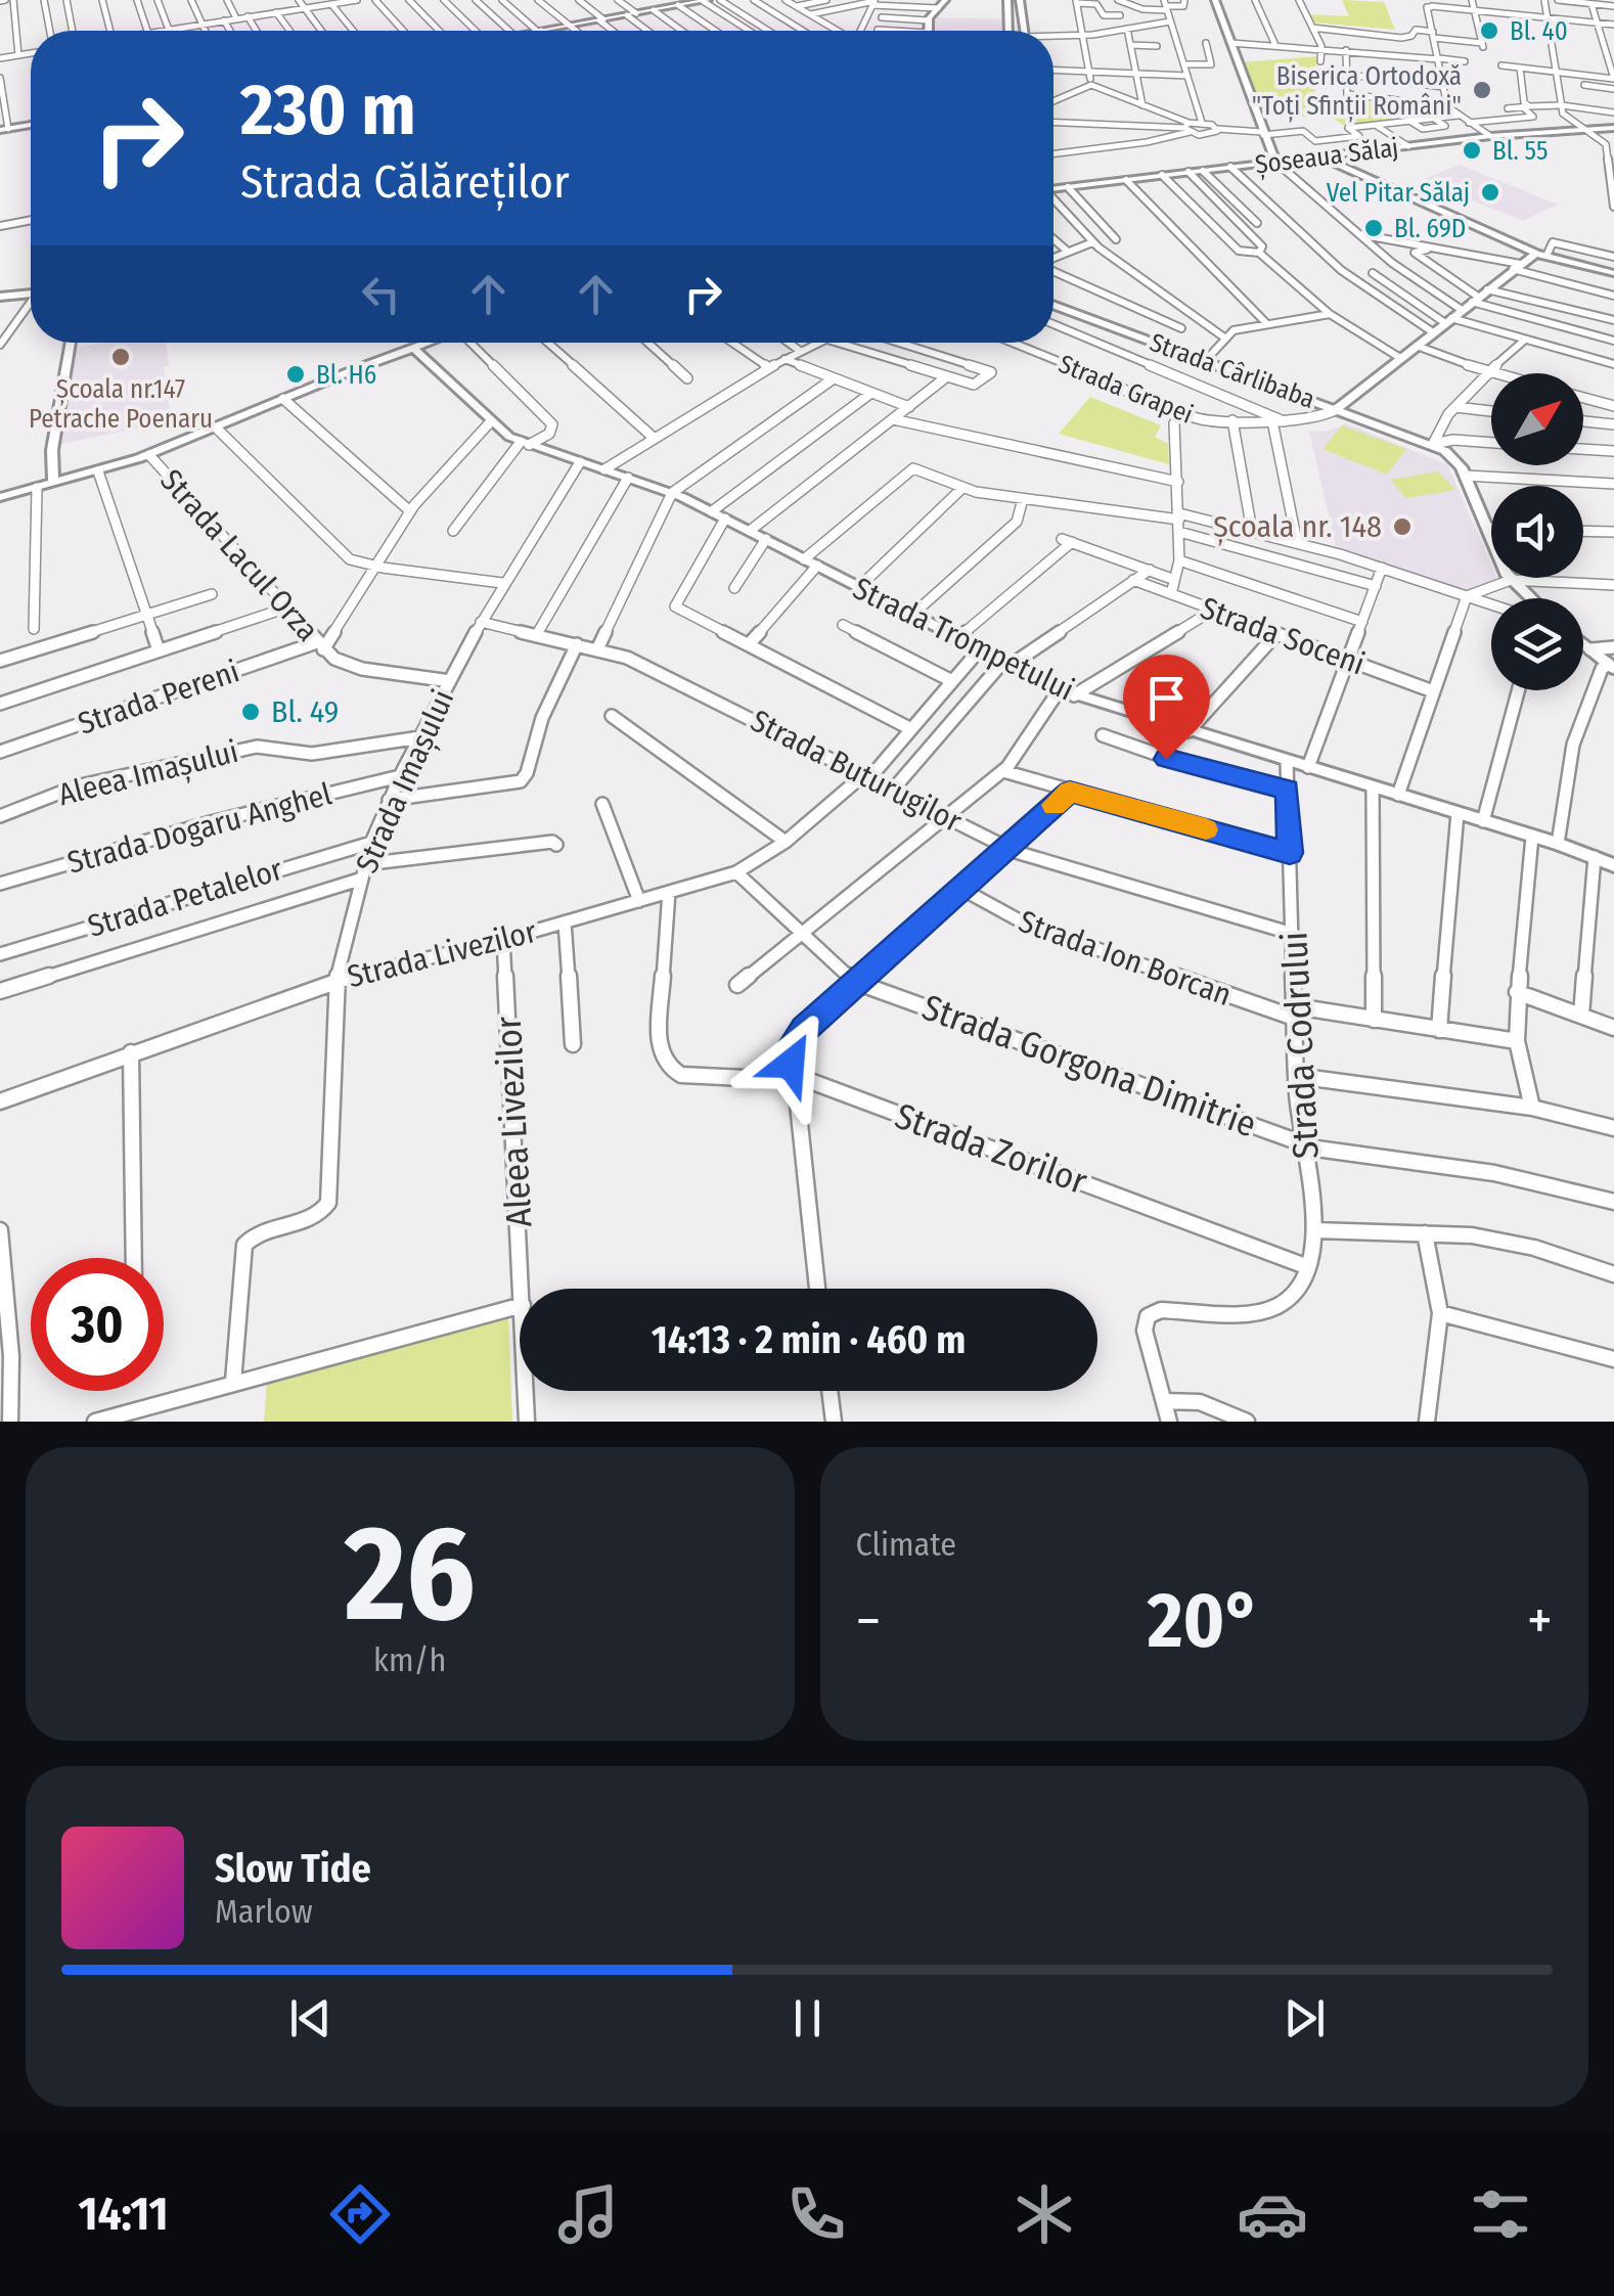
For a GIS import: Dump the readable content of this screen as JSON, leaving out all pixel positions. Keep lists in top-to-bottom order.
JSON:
{
  "streets": {
    "street": [
      "Șoseaua Sălaj",
      "Strada Cârlibaba",
      "Strada Grapei",
      "Strada Lacul Orza",
      "Strada Soceni",
      "Strada Trompetului",
      "Strada Pereni",
      "Strada Buturugilor",
      "Aleea Imașului",
      "Strada Imașului",
      "Strada Dogaru Anghel",
      "Strada Petalelor",
      "Strada Livezilor",
      "Strada Ion Borcan",
      "Strada Codrului",
      "Strada Gorgona Dimitrie",
      "Aleea Livezilor",
      "Strada Zorilor"
    ]
  },
  "crossings": [
    ["Strada Cârlibaba", "Strada Grapei"],
    ["Strada Lacul Orza", "Strada Pereni"],
    ["Strada Lacul Orza", "Strada Imașului"],
    ["Strada Trompetului", "Strada Imașului"],
    ["Strada Trompetului", "Strada Livezilor"],
    ["Strada Trompetului", "Strada Codrului"],
    ["Strada Buturugilor", "Strada Imașului"],
    ["Strada Buturugilor", "Strada Livezilor"],
    ["Strada Buturugilor", "Strada Codrului"],
    ["Aleea Imașului", "Strada Imașului"],
    ["Strada Imașului", "Strada Dogaru Anghel"],
    ["Strada Imașului", "Strada Petalelor"],
    ["Strada Imașului", "Strada Livezilor"],
    ["Strada Livezilor", "Strada Gorgona Dimitrie"],
    ["Strada Livezilor", "Aleea Livezilor"],
    ["Strada Livezilor", "Strada Zorilor"],
    ["Strada Ion Borcan", "Strada Codrului"],
    ["Strada Codrului", "Strada Gorgona Dimitrie"],
    ["Strada Codrului", "Strada Zorilor"]
  ],
  "places": [
    "Bl. 40",
    "Biserica Ortodoxă \"Toți Sfinții Români\"",
    "Bl. 55",
    "Vel Pitar Sălaj",
    "Bl. 69D",
    "Școala nr.147 Petrache Poenaru",
    "Bl. H6",
    "Școala nr. 148",
    "Bl. 49"
  ],
  "north": "top right",
  "page": {
    "turn": ["230 m", "Strada Călăreților"],
    "limit": "30",
    "trip": "14:13 · 2 min · 460 m",
    "tile": [
      ["26", "km/h"],
      "Climate"
    ],
    "heat": ["−", "20°", "+"],
    "song": ["Slow Tide", "Marlow"],
    "tabs": "14:11"
  }
}
